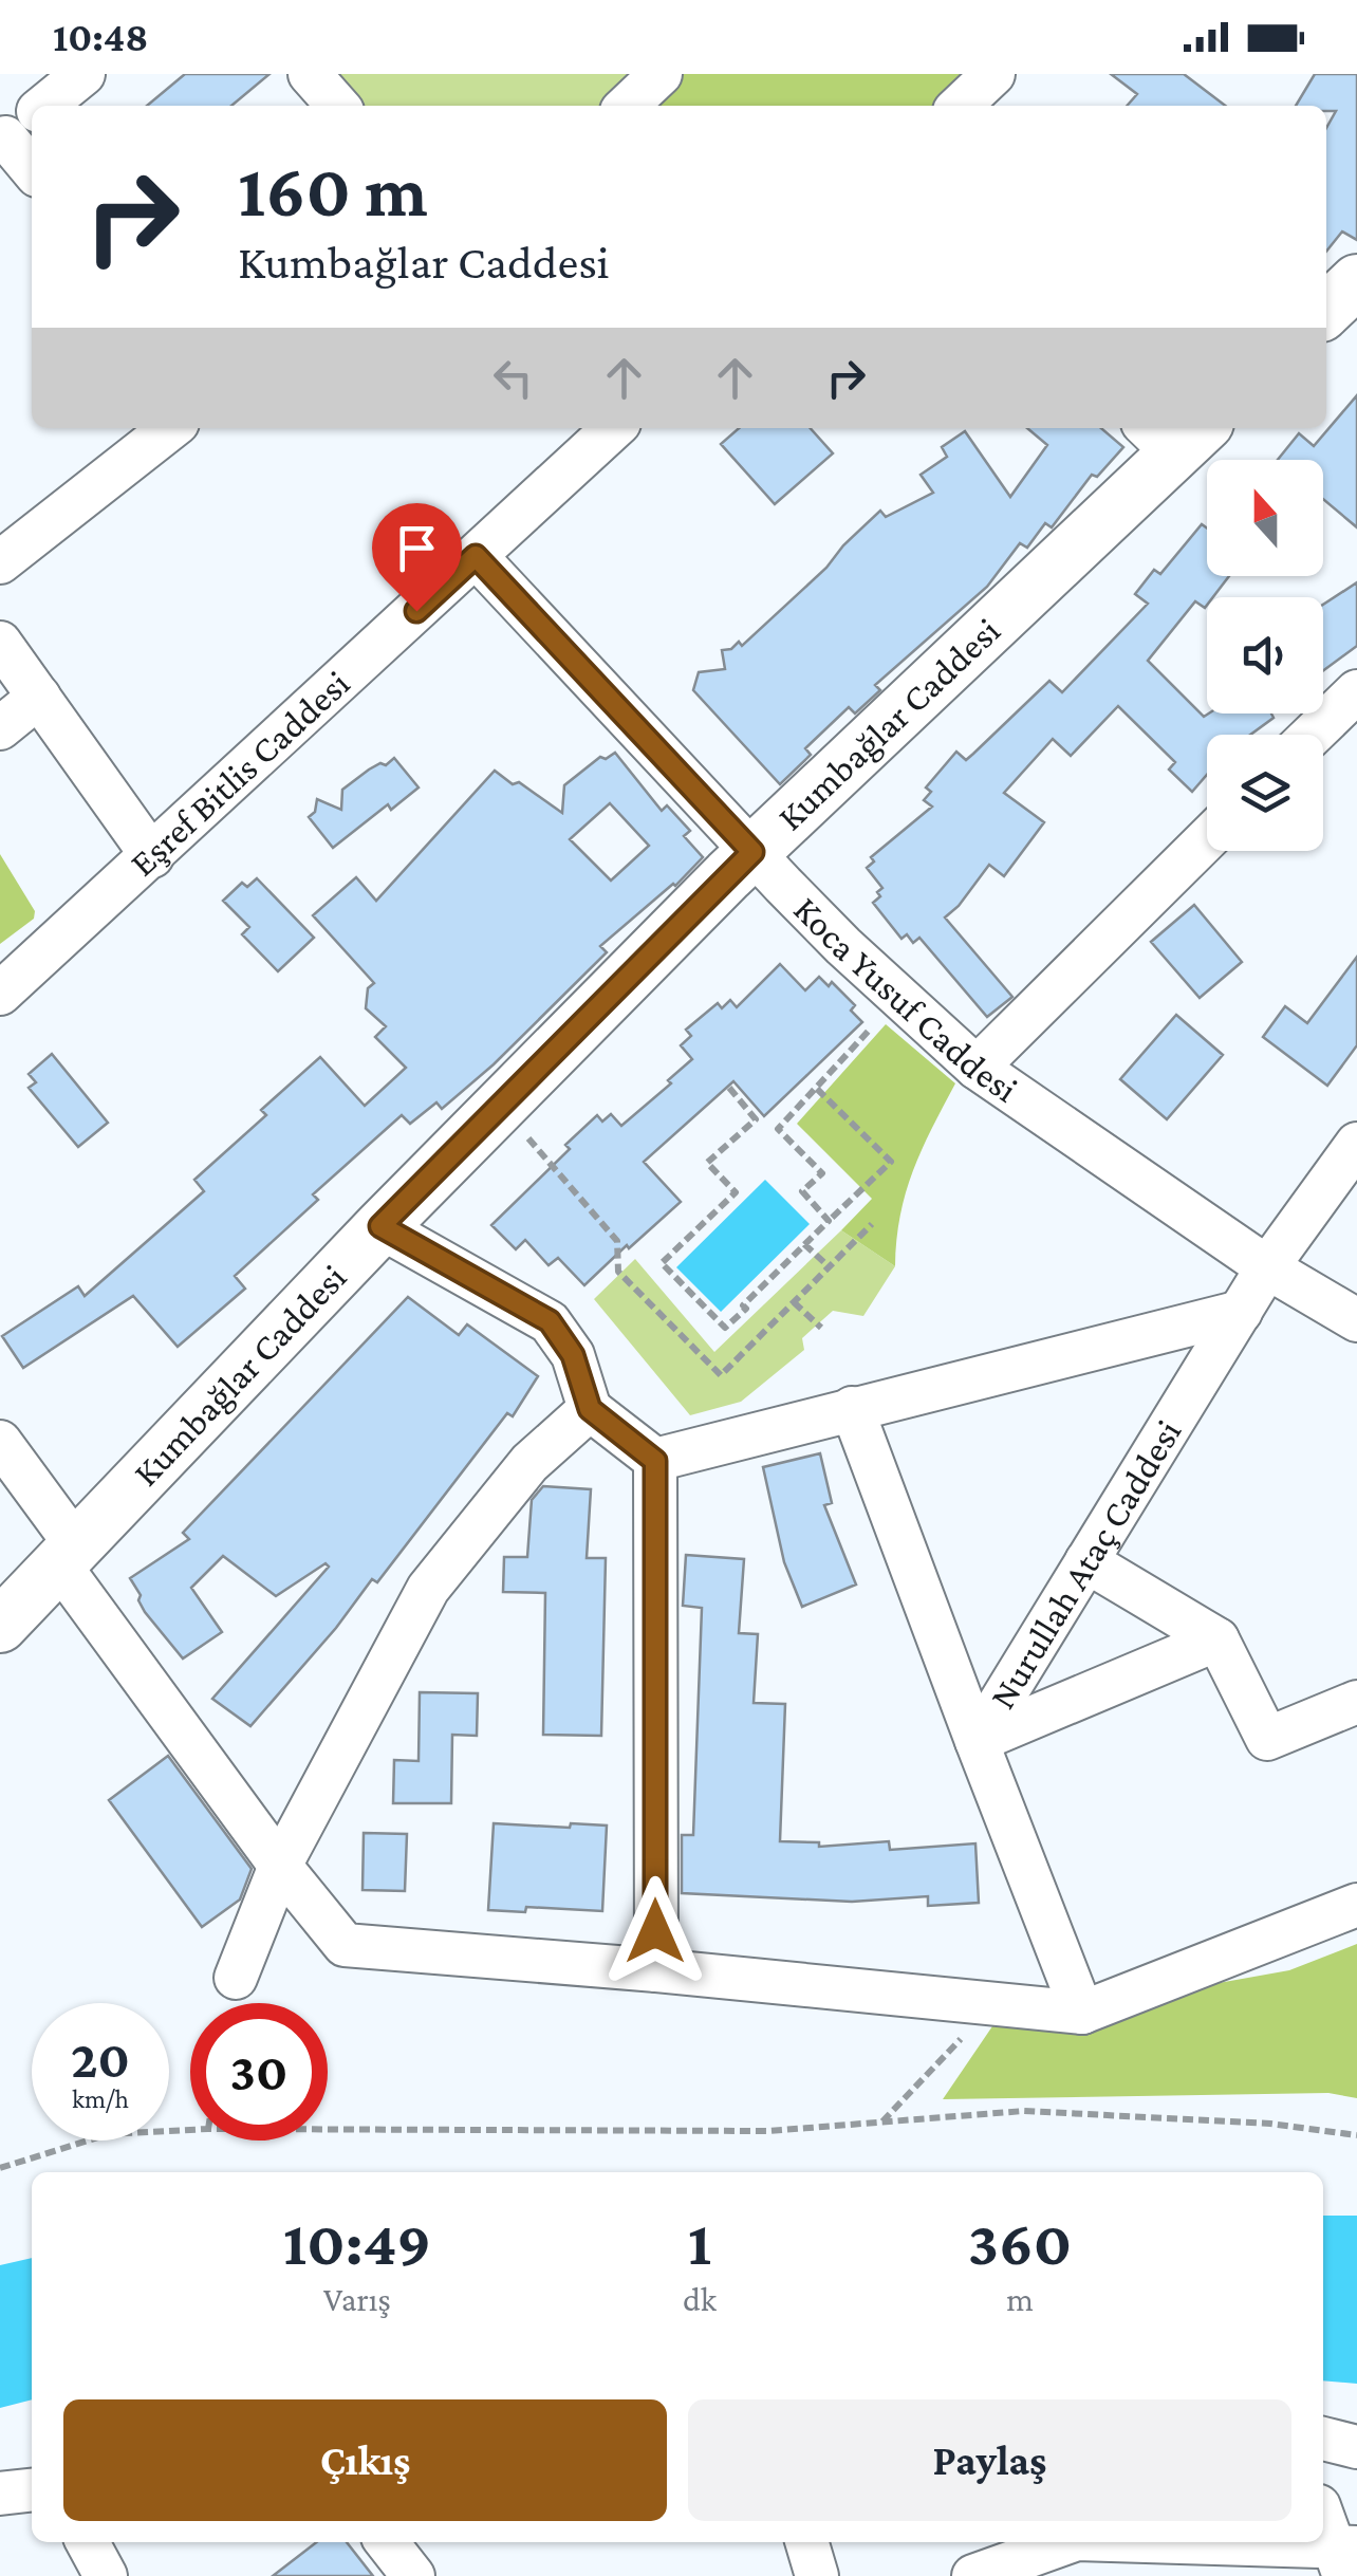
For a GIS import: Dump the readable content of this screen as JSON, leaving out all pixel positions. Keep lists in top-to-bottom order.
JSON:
{
  "streets": {
    "main road": ["Kumbağlar Caddesi"],
    "street": ["Eşref Bitlis Caddesi", "Koca Yusuf Caddesi", "Nurullah Ataç Caddesi"]
  },
  "crossings": [
    ["Kumbağlar Caddesi", "Koca Yusuf Caddesi"],
    ["Eşref Bitlis Caddesi", "Koca Yusuf Caddesi"],
    ["Koca Yusuf Caddesi", "Nurullah Ataç Caddesi"]
  ],
  "north": "top",
  "page": {
    "status": "10:48",
    "turn": ["160 m", "Kumbağlar Caddesi"],
    "speed": "20 km/h",
    "limit": "30",
    "eta": [
      "10:49",
      "Varış",
      "1",
      "dk",
      "360",
      "m"
    ],
    "buttons": ["Çıkış", "Paylaş"]
  }
}
